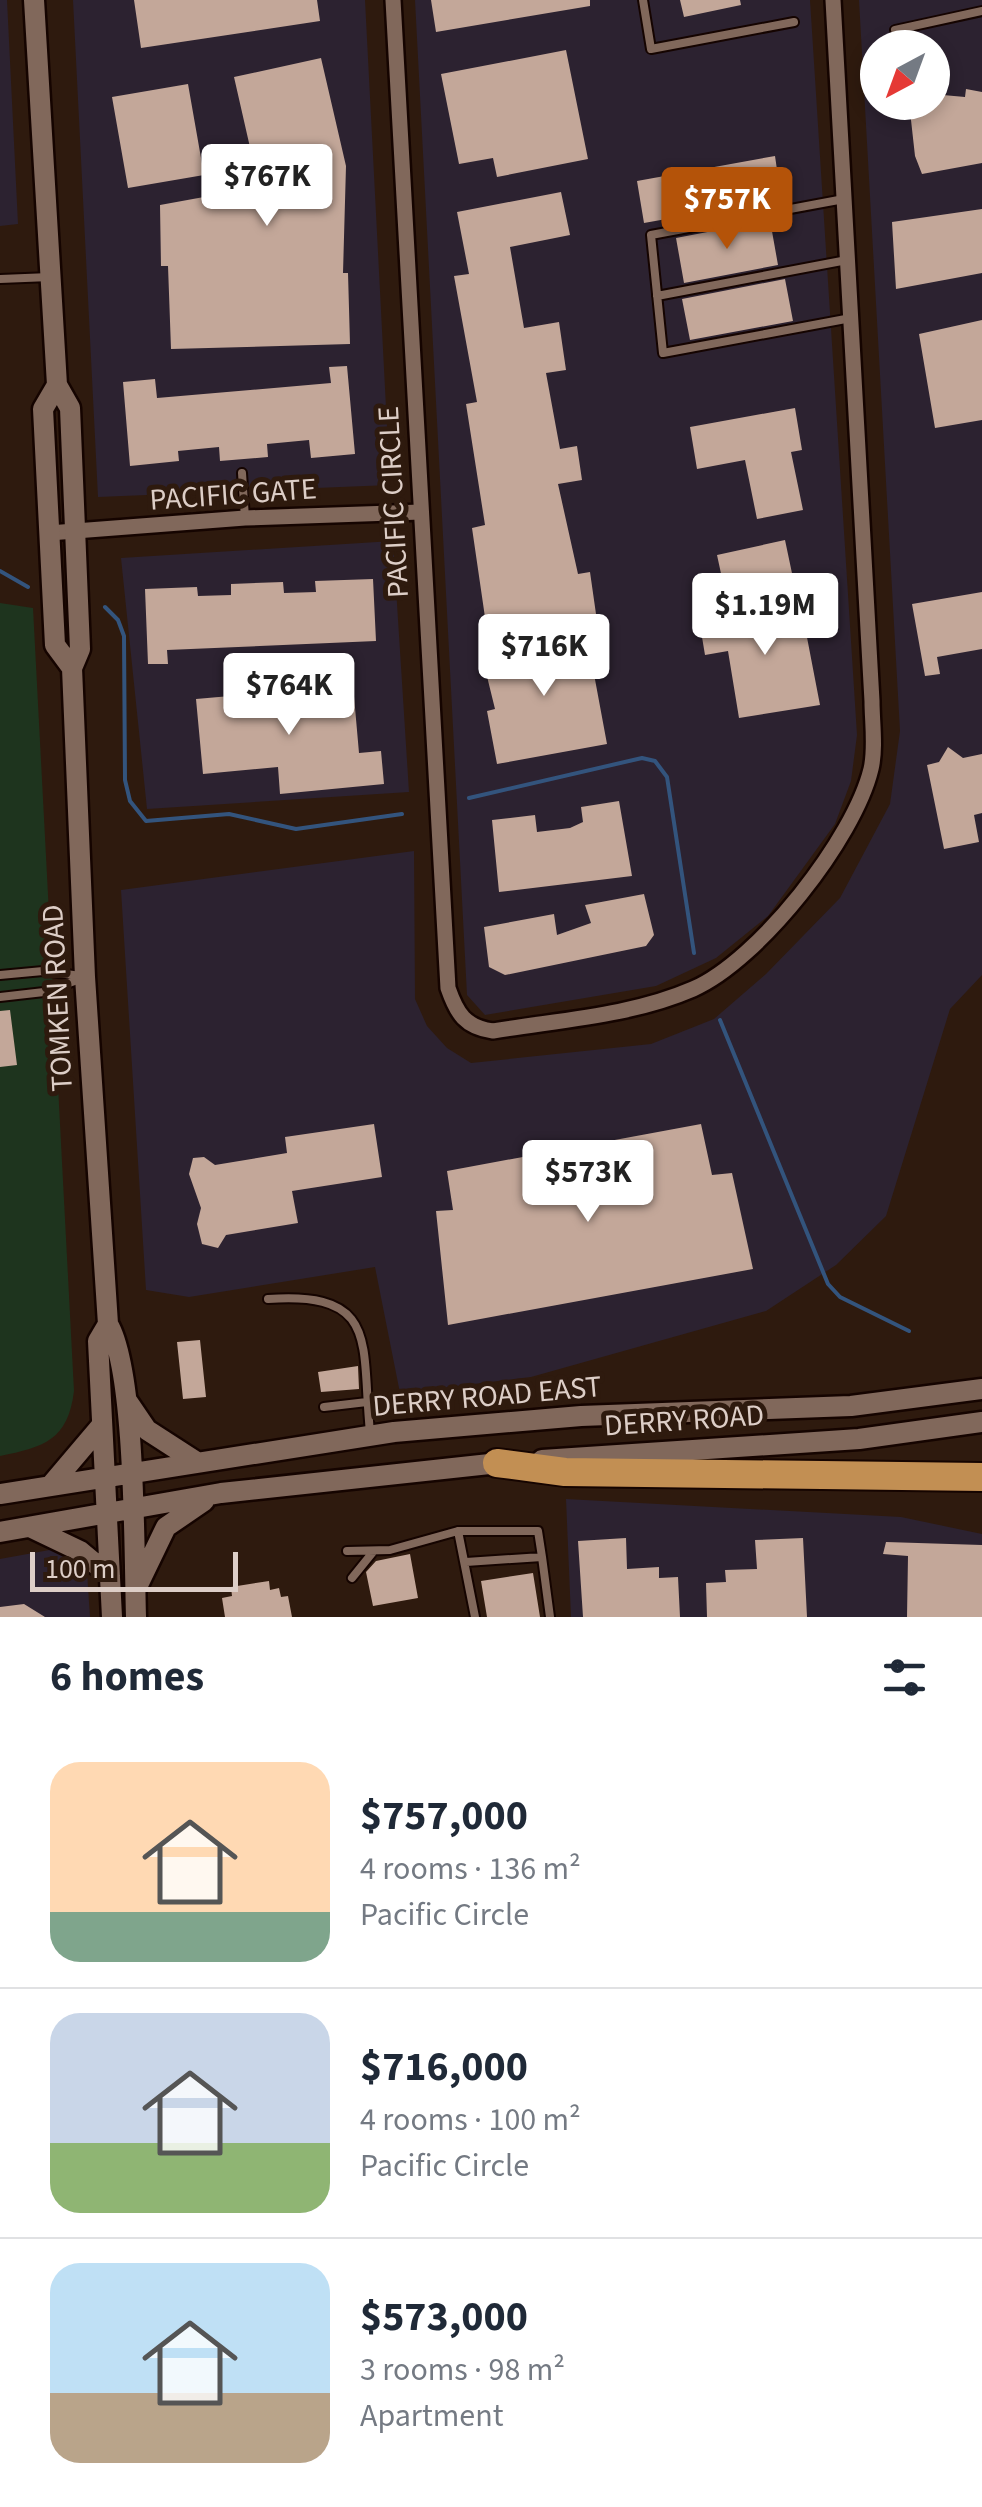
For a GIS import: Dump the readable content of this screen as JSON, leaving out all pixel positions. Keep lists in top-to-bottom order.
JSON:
{
  "streets": {
    "main road": ["TOMKEN ROAD", "DERRY ROAD EAST", "DERRY ROAD"],
    "street": ["PACIFIC GATE", "PACIFIC CIRCLE"]
  },
  "crossings": [
    ["PACIFIC GATE", "PACIFIC CIRCLE"],
    ["PACIFIC GATE", "TOMKEN ROAD"],
    ["TOMKEN ROAD", "DERRY ROAD EAST"]
  ],
  "scale_bar": "100 m",
  "north": "bottom left",
  "page": {
    "price": [
      "$767K",
      "$757K",
      "$1.19M",
      "$716K",
      "$764K",
      "$573K"
    ],
    "scale": "100 m",
    "heading": "6 homes",
    "list": [
      {
        "name": "$757,000",
        "note": "4 rooms · 136 m² · Pacific Circle"
      },
      {
        "name": "$716,000",
        "note": "4 rooms · 100 m² · Pacific Circle"
      },
      {
        "name": "$573,000",
        "note": "3 rooms · 98 m² · Apartment"
      }
    ]
  }
}
